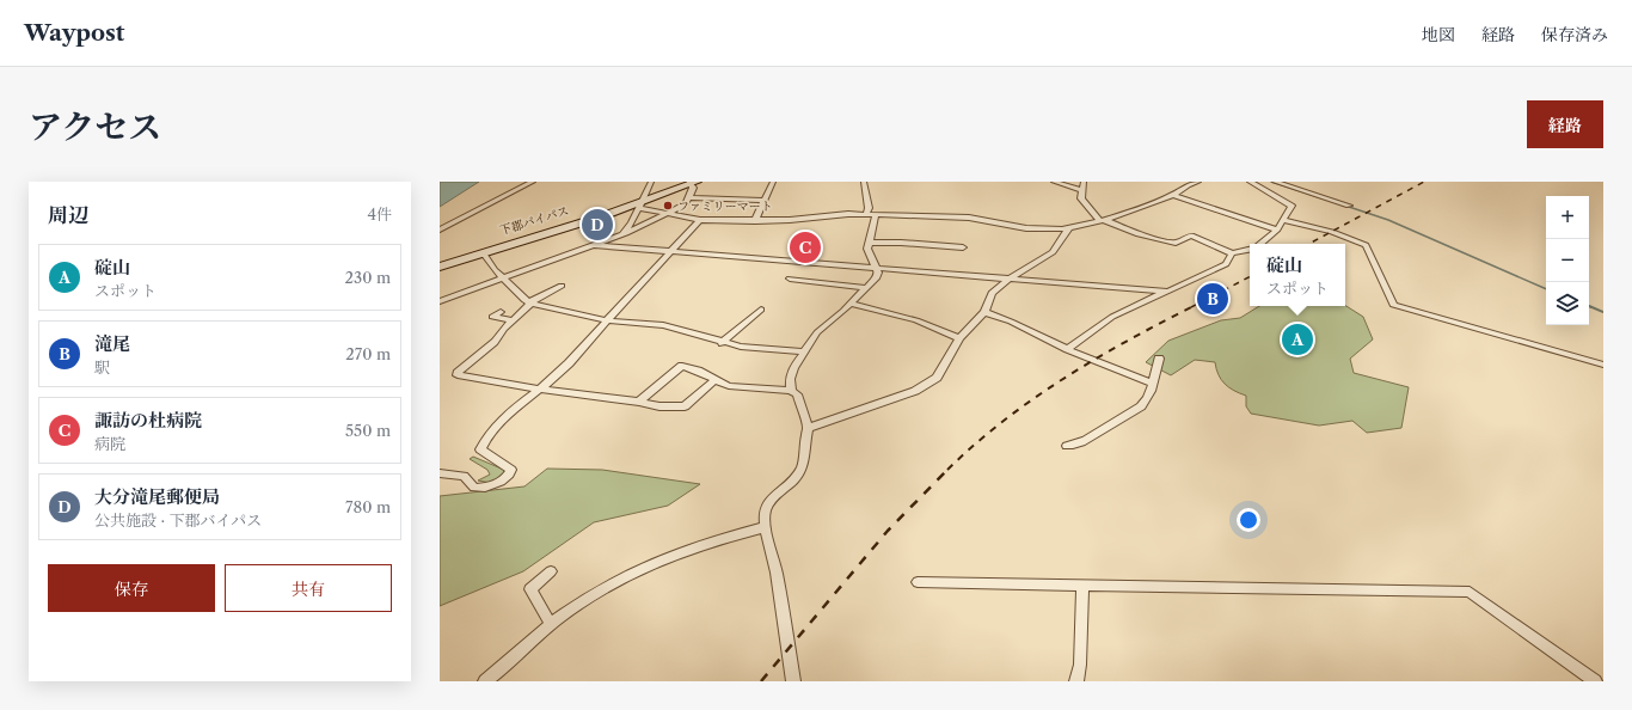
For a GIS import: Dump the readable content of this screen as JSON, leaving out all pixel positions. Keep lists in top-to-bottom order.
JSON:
{
  "streets": {
    "street": ["下郡バイパス"]
  },
  "places": ["ファミリーマート"],
  "page": {
    "header": "Waypost",
    "nav": ["地図", "経路", "保存済み"],
    "title": "アクセス",
    "buttons": [
      "経路",
      ["保存", "共有"]
    ],
    "heading": ["周辺", "4件"],
    "map_buttons": ["+", "−"],
    "pins": [
      "D",
      "C",
      "B",
      "A"
    ],
    "list": [
      {
        "mark": "A",
        "name": "碇山",
        "note": "スポット",
        "value": "230 m"
      },
      {
        "mark": "B",
        "name": "滝尾",
        "note": "駅",
        "value": "270 m"
      },
      {
        "mark": "C",
        "name": "諏訪の杜病院",
        "note": "病院",
        "value": "550 m"
      },
      {
        "mark": "D",
        "name": "大分滝尾郵便局",
        "note": "公共施設 · 下郡バイパス",
        "value": "780 m"
      }
    ],
    "popup": ["碇山", "スポット"]
  }
}
